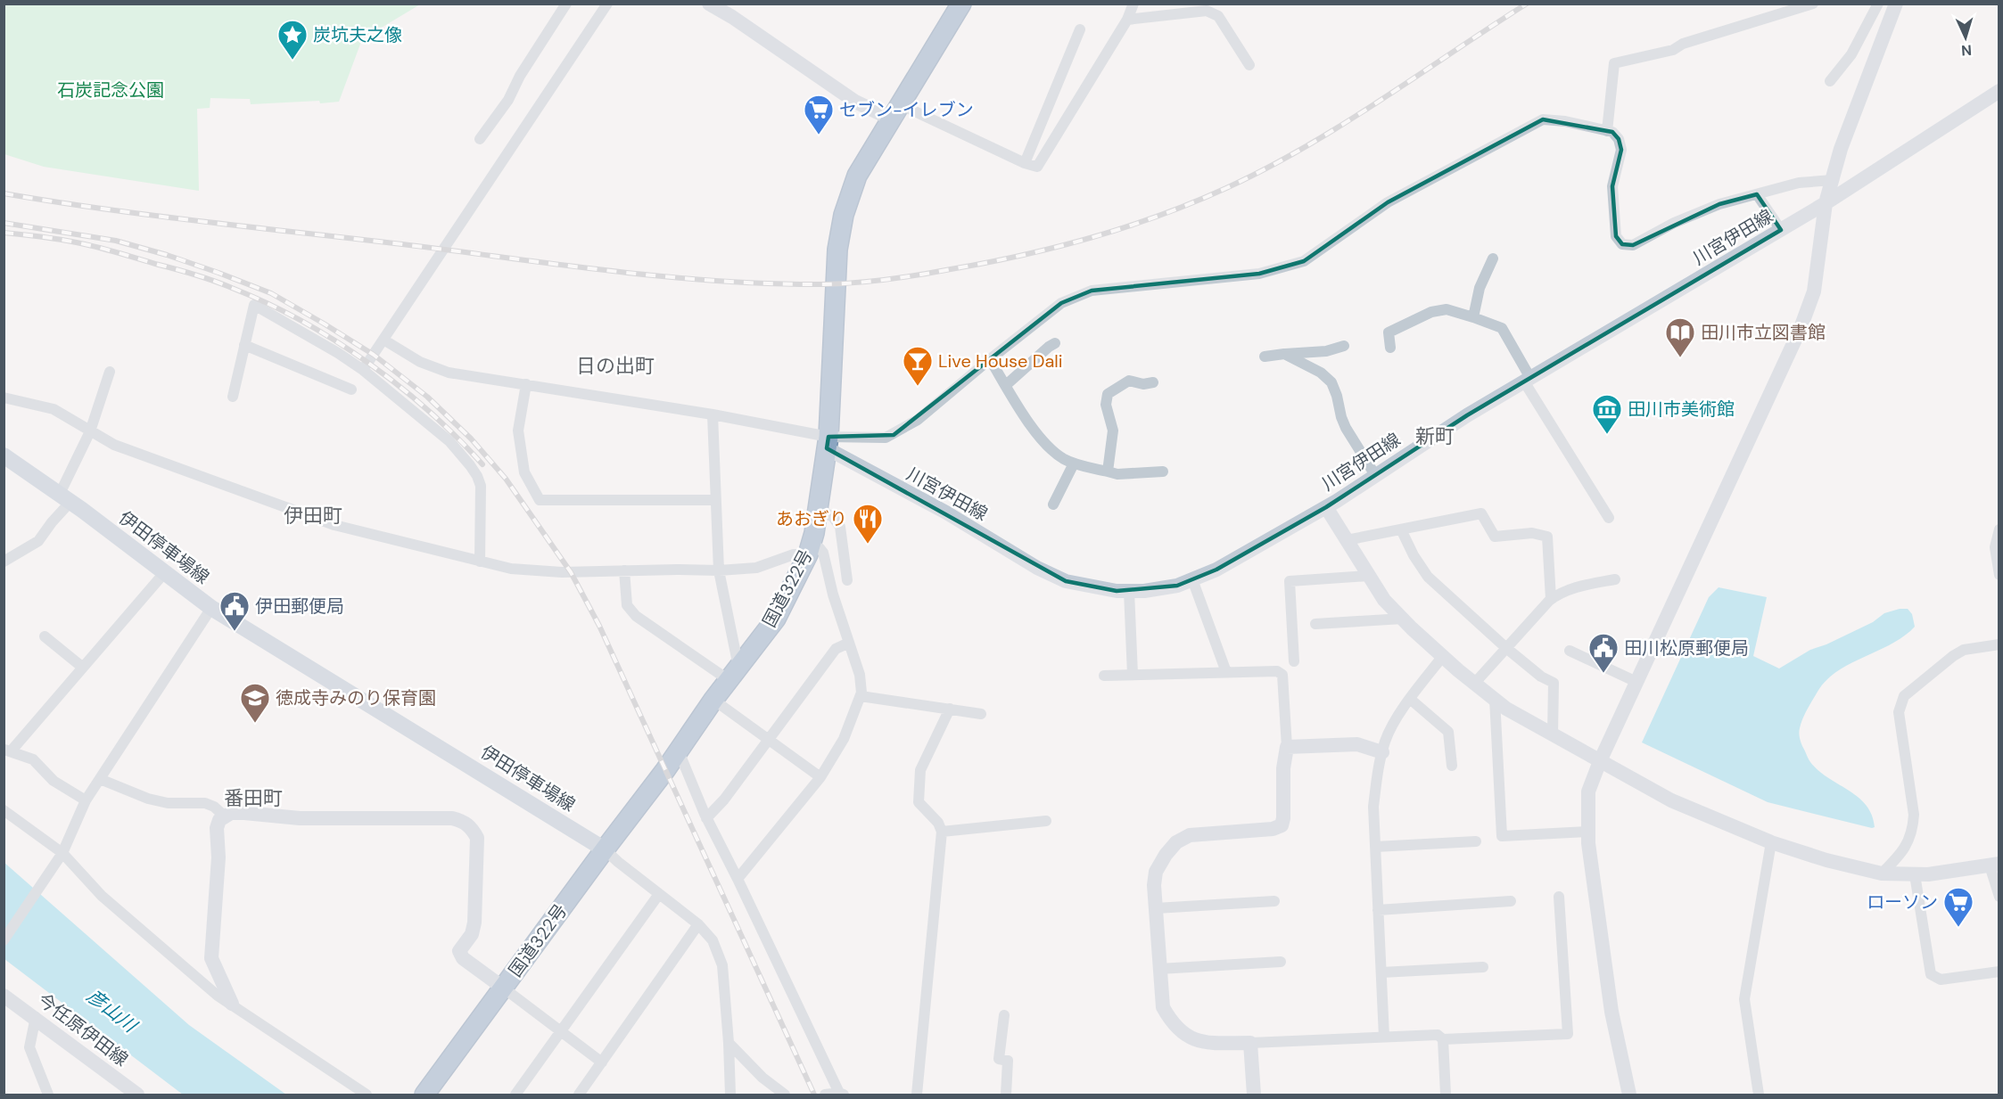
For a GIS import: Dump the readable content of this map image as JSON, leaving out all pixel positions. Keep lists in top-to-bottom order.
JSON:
{
  "streets": {
    "highway": ["国道322号"],
    "main road": ["伊田停車場線"],
    "street": ["川宮伊田線", "今任原伊田線"]
  },
  "crossings": [
    ["川宮伊田線", "国道322号"],
    ["伊田停車場線", "国道322号"]
  ],
  "districts": [
    "日の出町",
    "新町",
    "伊田町",
    "番田町"
  ],
  "water": ["彦山川"],
  "parks": ["石炭記念公園"],
  "places": {
    "place": ["炭坑夫之像"],
    "supermarket": ["セブン-イレブン", "ローソン"],
    "library": ["田川市立図書館"],
    "bar": ["Live House Dali"],
    "museum": ["田川市美術館"],
    "restaurant": ["あおぎり"],
    "public building": ["伊田郵便局", "田川松原郵便局"],
    "school or university": ["徳成寺みのり保育園"]
  },
  "north": "bottom"
}
